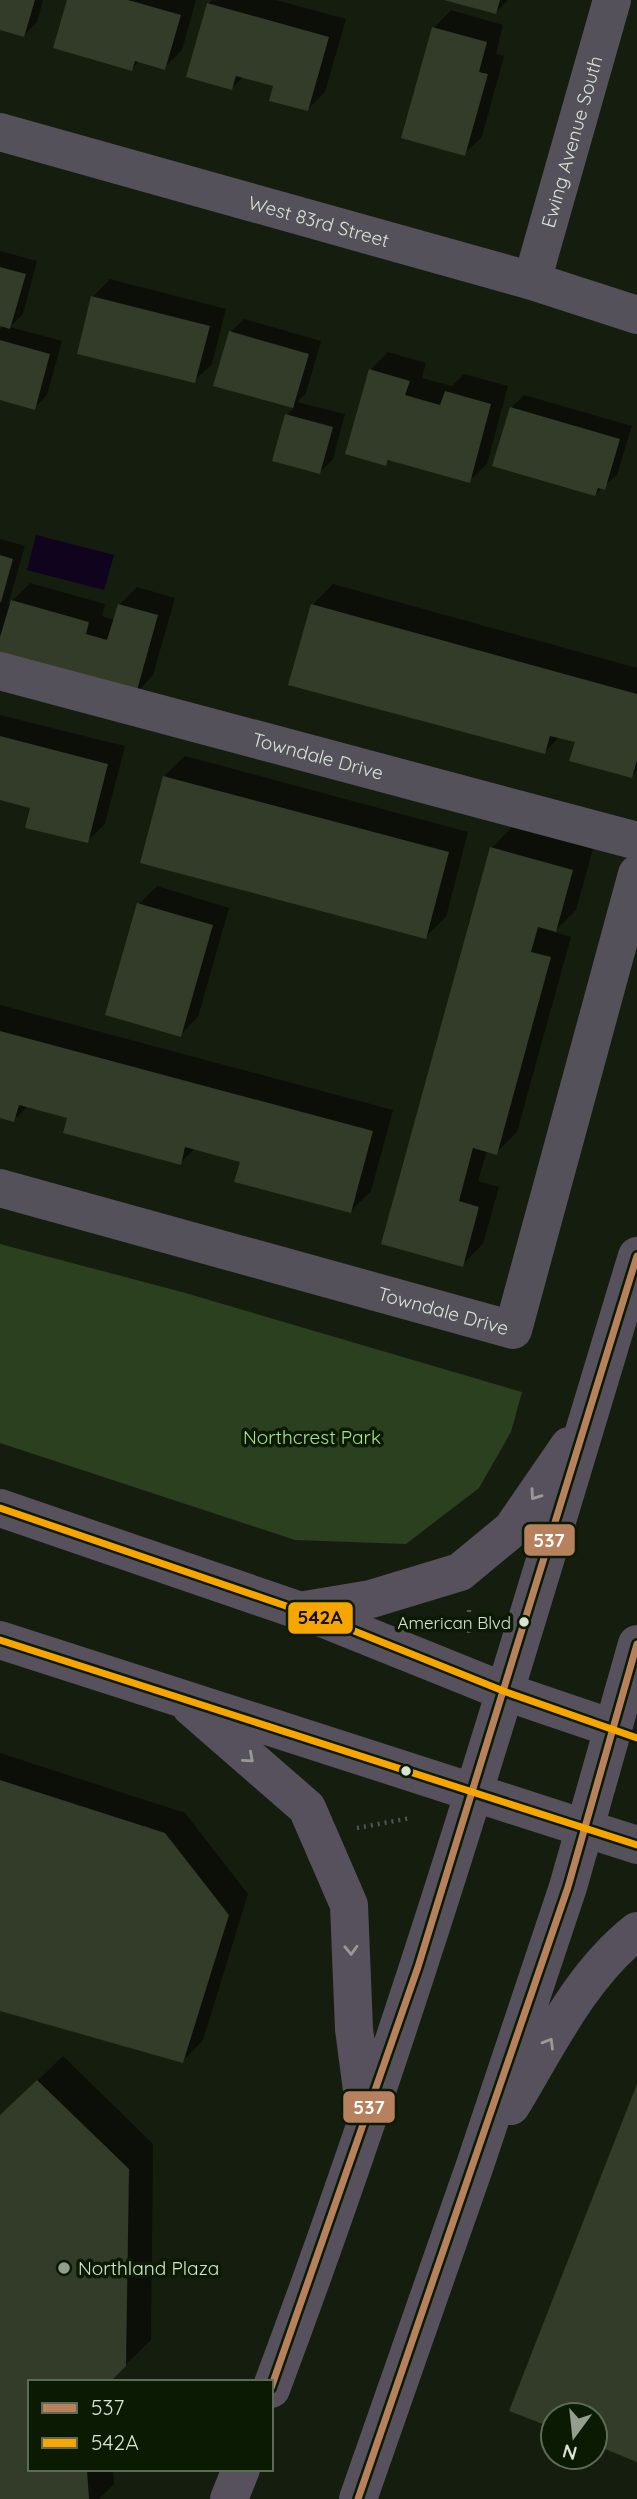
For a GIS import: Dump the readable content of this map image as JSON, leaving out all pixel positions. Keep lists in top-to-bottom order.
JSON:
{
  "streets": {
    "street": ["Ewing Avenue South", "West 83rd Street", "Towndale Drive"]
  },
  "crossings": [
    ["Ewing Avenue South", "West 83rd Street"]
  ],
  "parks": ["Northcrest Park"],
  "places": ["American Blvd", "Northland Plaza"],
  "lines": ["transit line 537", "transit line 542A"],
  "legend": ["537", "542A"],
  "north": "bottom"
}
